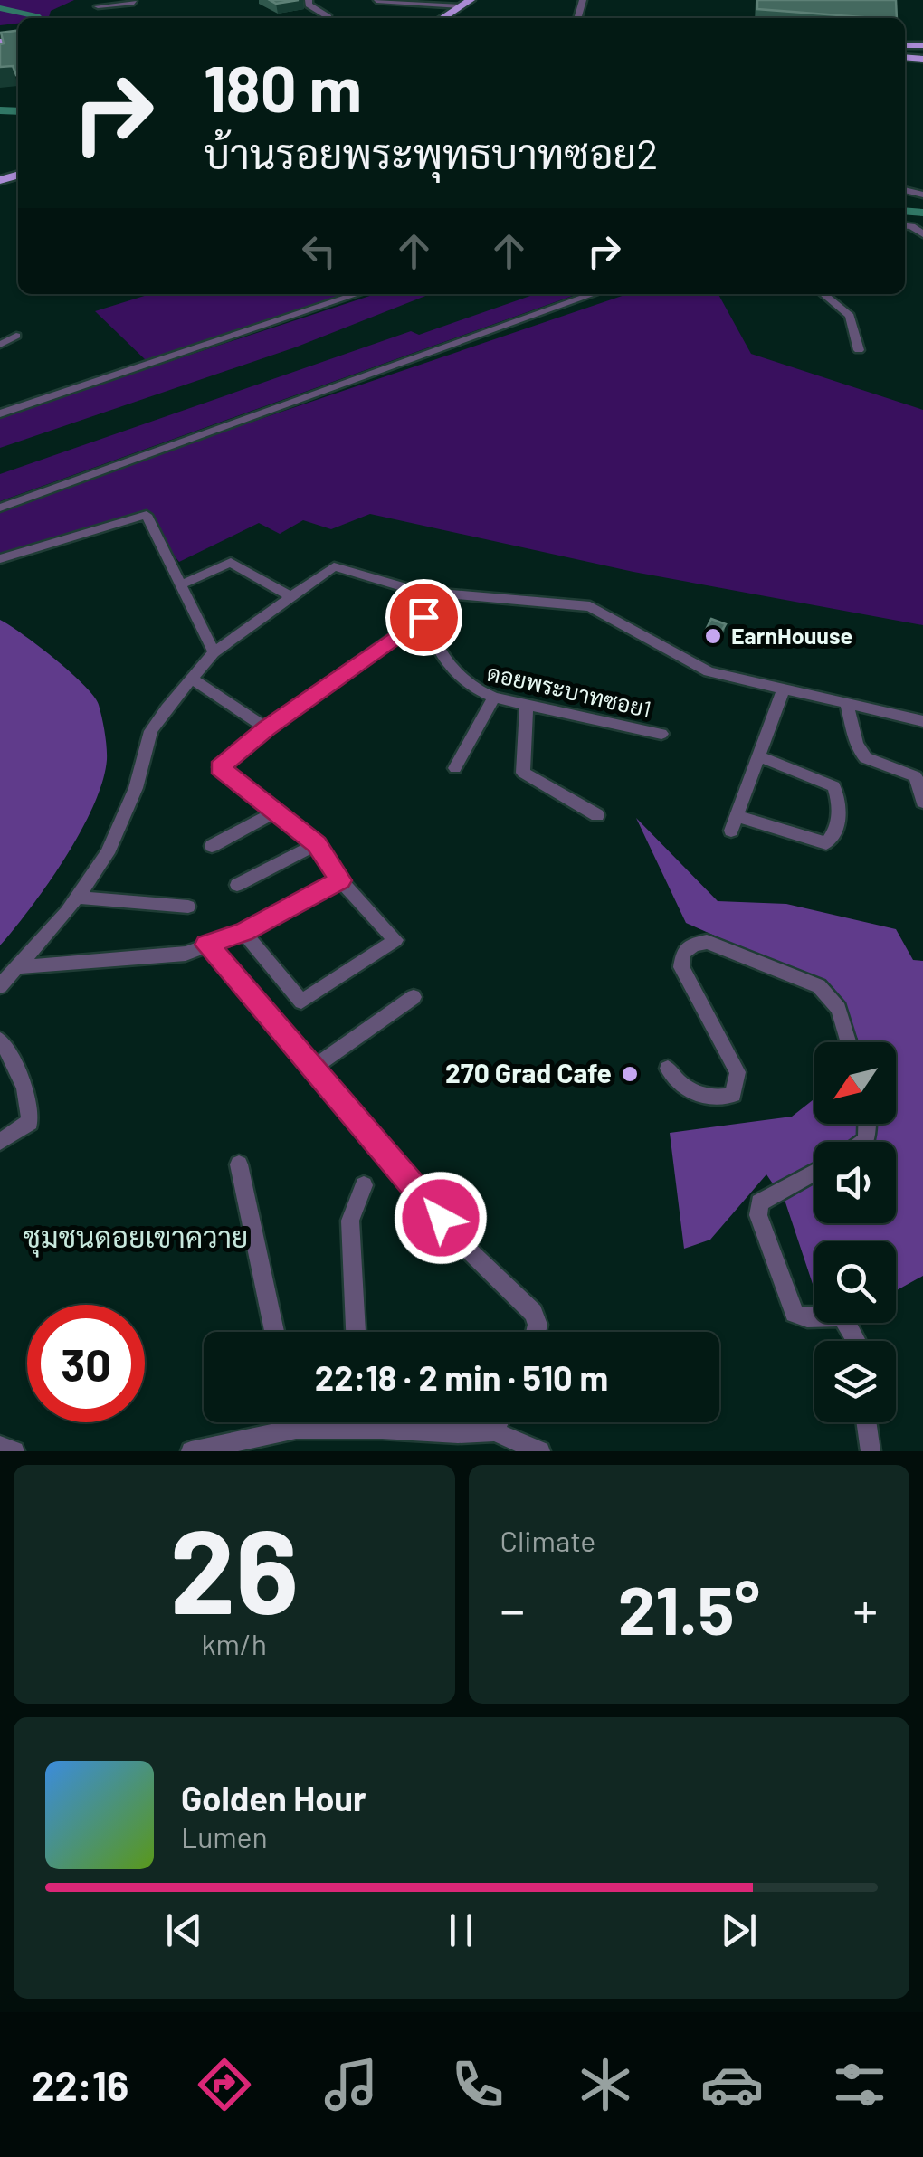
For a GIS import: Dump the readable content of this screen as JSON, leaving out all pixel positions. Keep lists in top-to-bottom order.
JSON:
{
  "streets": {
    "street": ["ดอยพระบาทซอย1"]
  },
  "districts": ["ชุมชนดอยเขาควาย"],
  "places": ["EarnHouuse", "270 Grad Cafe"],
  "north": "bottom left",
  "page": {
    "turn": ["180 m", "บ้านรอยพระพุทธบาทซอย2"],
    "limit": "30",
    "trip": "22:18 · 2 min · 510 m",
    "tile": [
      ["26", "km/h"],
      "Climate"
    ],
    "heat": ["−", "21.5°", "+"],
    "song": ["Golden Hour", "Lumen"],
    "tabs": "22:16"
  }
}
